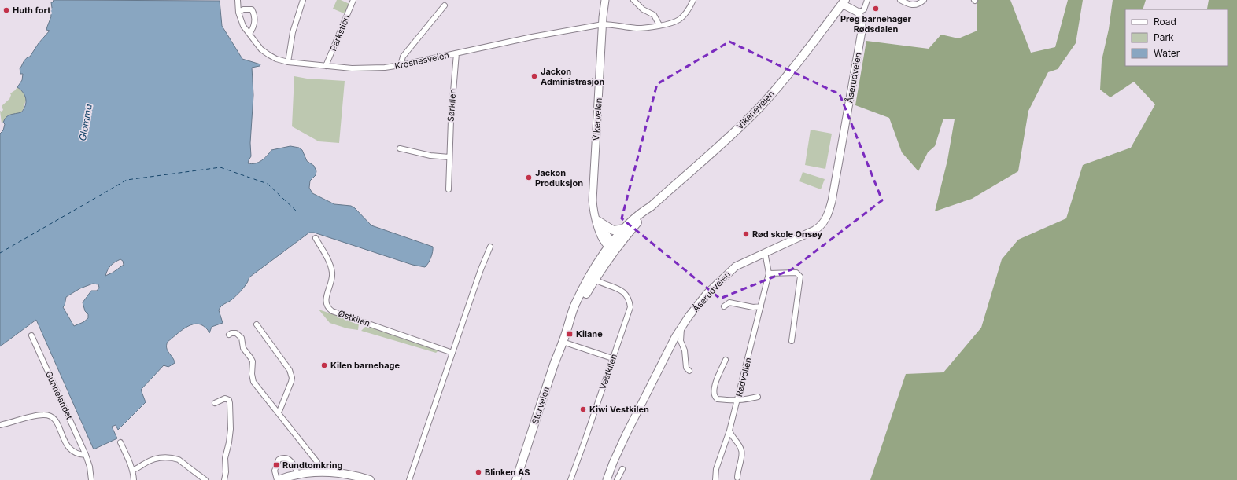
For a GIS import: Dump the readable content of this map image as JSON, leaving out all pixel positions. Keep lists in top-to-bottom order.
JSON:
{
  "streets": {
    "main road": ["Vikaneveien", "Storveien"],
    "street": [
      "Parkstien",
      "Krosnesveien",
      "Åserudveien",
      "Sørkilen",
      "Vikerveien",
      "Østkilen",
      "Vestkilen",
      "Rødvollen",
      "Gunnelandet"
    ]
  },
  "crossings": [
    ["Parkstien", "Krosnesveien"],
    ["Krosnesveien", "Sørkilen"],
    ["Krosnesveien", "Vikerveien"],
    ["Åserudveien", "Rødvollen"],
    ["Vikaneveien", "Vikerveien"],
    ["Vikaneveien", "Storveien"],
    ["Vikerveien", "Storveien"]
  ],
  "water": ["Glomma"],
  "places": {
    "other": [
      "Preg barnehager Rødsdalen",
      "Huth fort",
      "Jackon Administrasjon",
      "Jackon Produksjon",
      "Rød skole Onsøy",
      "Kilen barnehage",
      "Kiwi Vestkilen",
      "Blinken AS"
    ],
    "transit": ["Kilane", "Rundtomkring"]
  },
  "legend": ["Road", "Park", "Water"]
}
